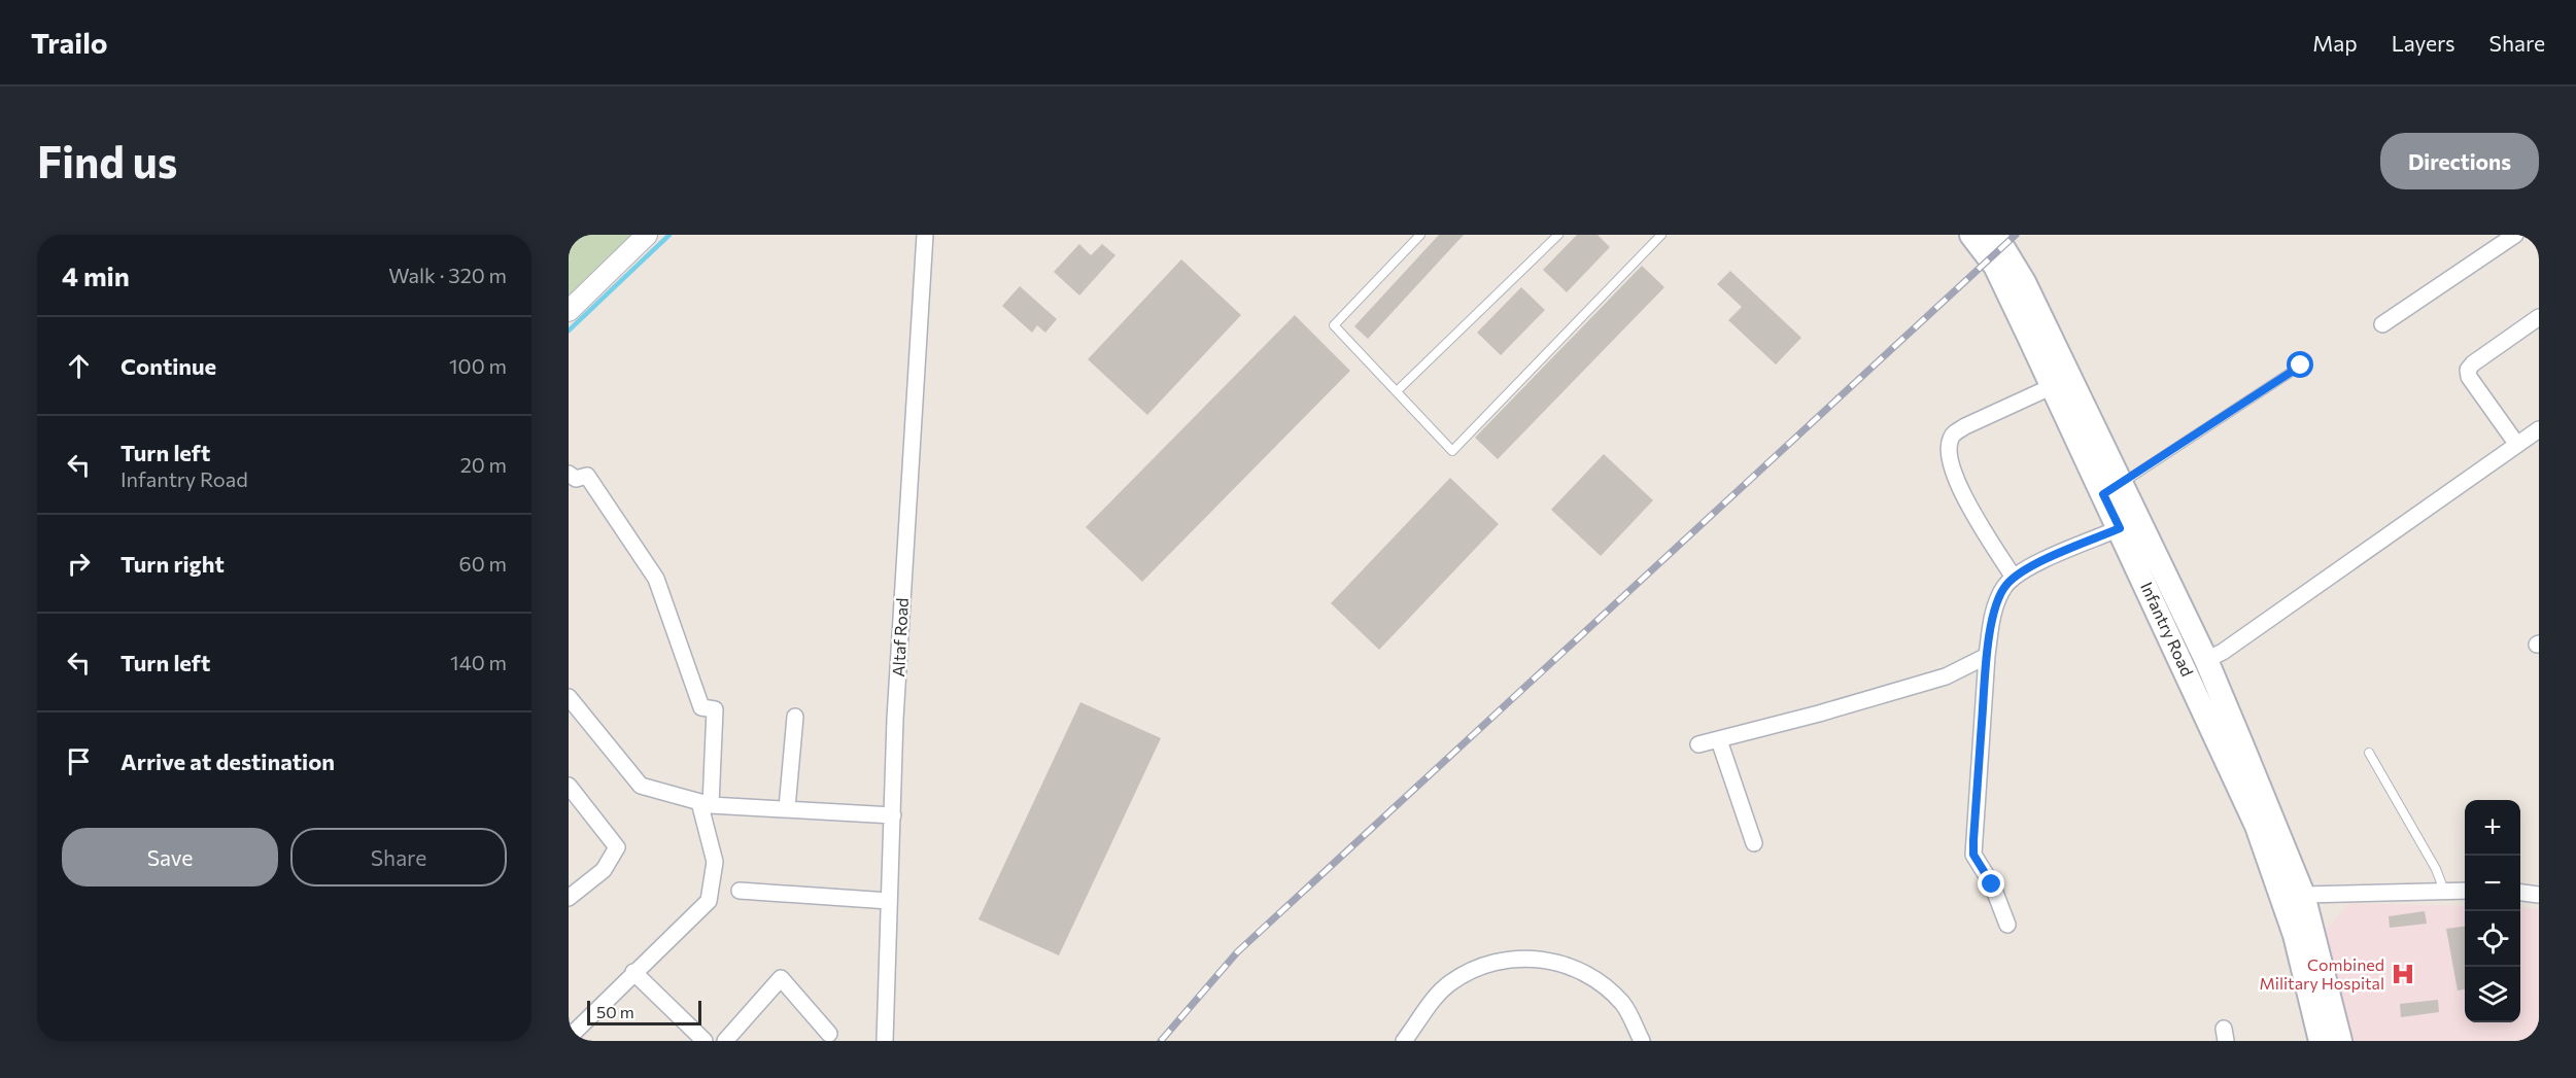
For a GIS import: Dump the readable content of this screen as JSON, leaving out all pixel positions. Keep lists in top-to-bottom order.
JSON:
{
  "streets": {
    "main road": ["Infantry Road"],
    "street": ["Altaf Road"]
  },
  "places": {
    "hospital": ["Combined Military Hospital"]
  },
  "scale_bar": "50 m",
  "page": {
    "header": "Trailo",
    "nav": ["Map", "Layers", "Share"],
    "buttons": [
      "Directions",
      ["Save", "Share"]
    ],
    "title": "Find us",
    "heading": ["4 min", "Walk · 320 m"],
    "list": [
      ["Continue", "100 m"],
      ["Turn left", "Infantry Road", "20 m"],
      ["Turn right", "60 m"],
      ["Turn left", "140 m"],
      "Arrive at destination"
    ],
    "map_buttons": ["+", "−"],
    "scale": "50 m"
  }
}
